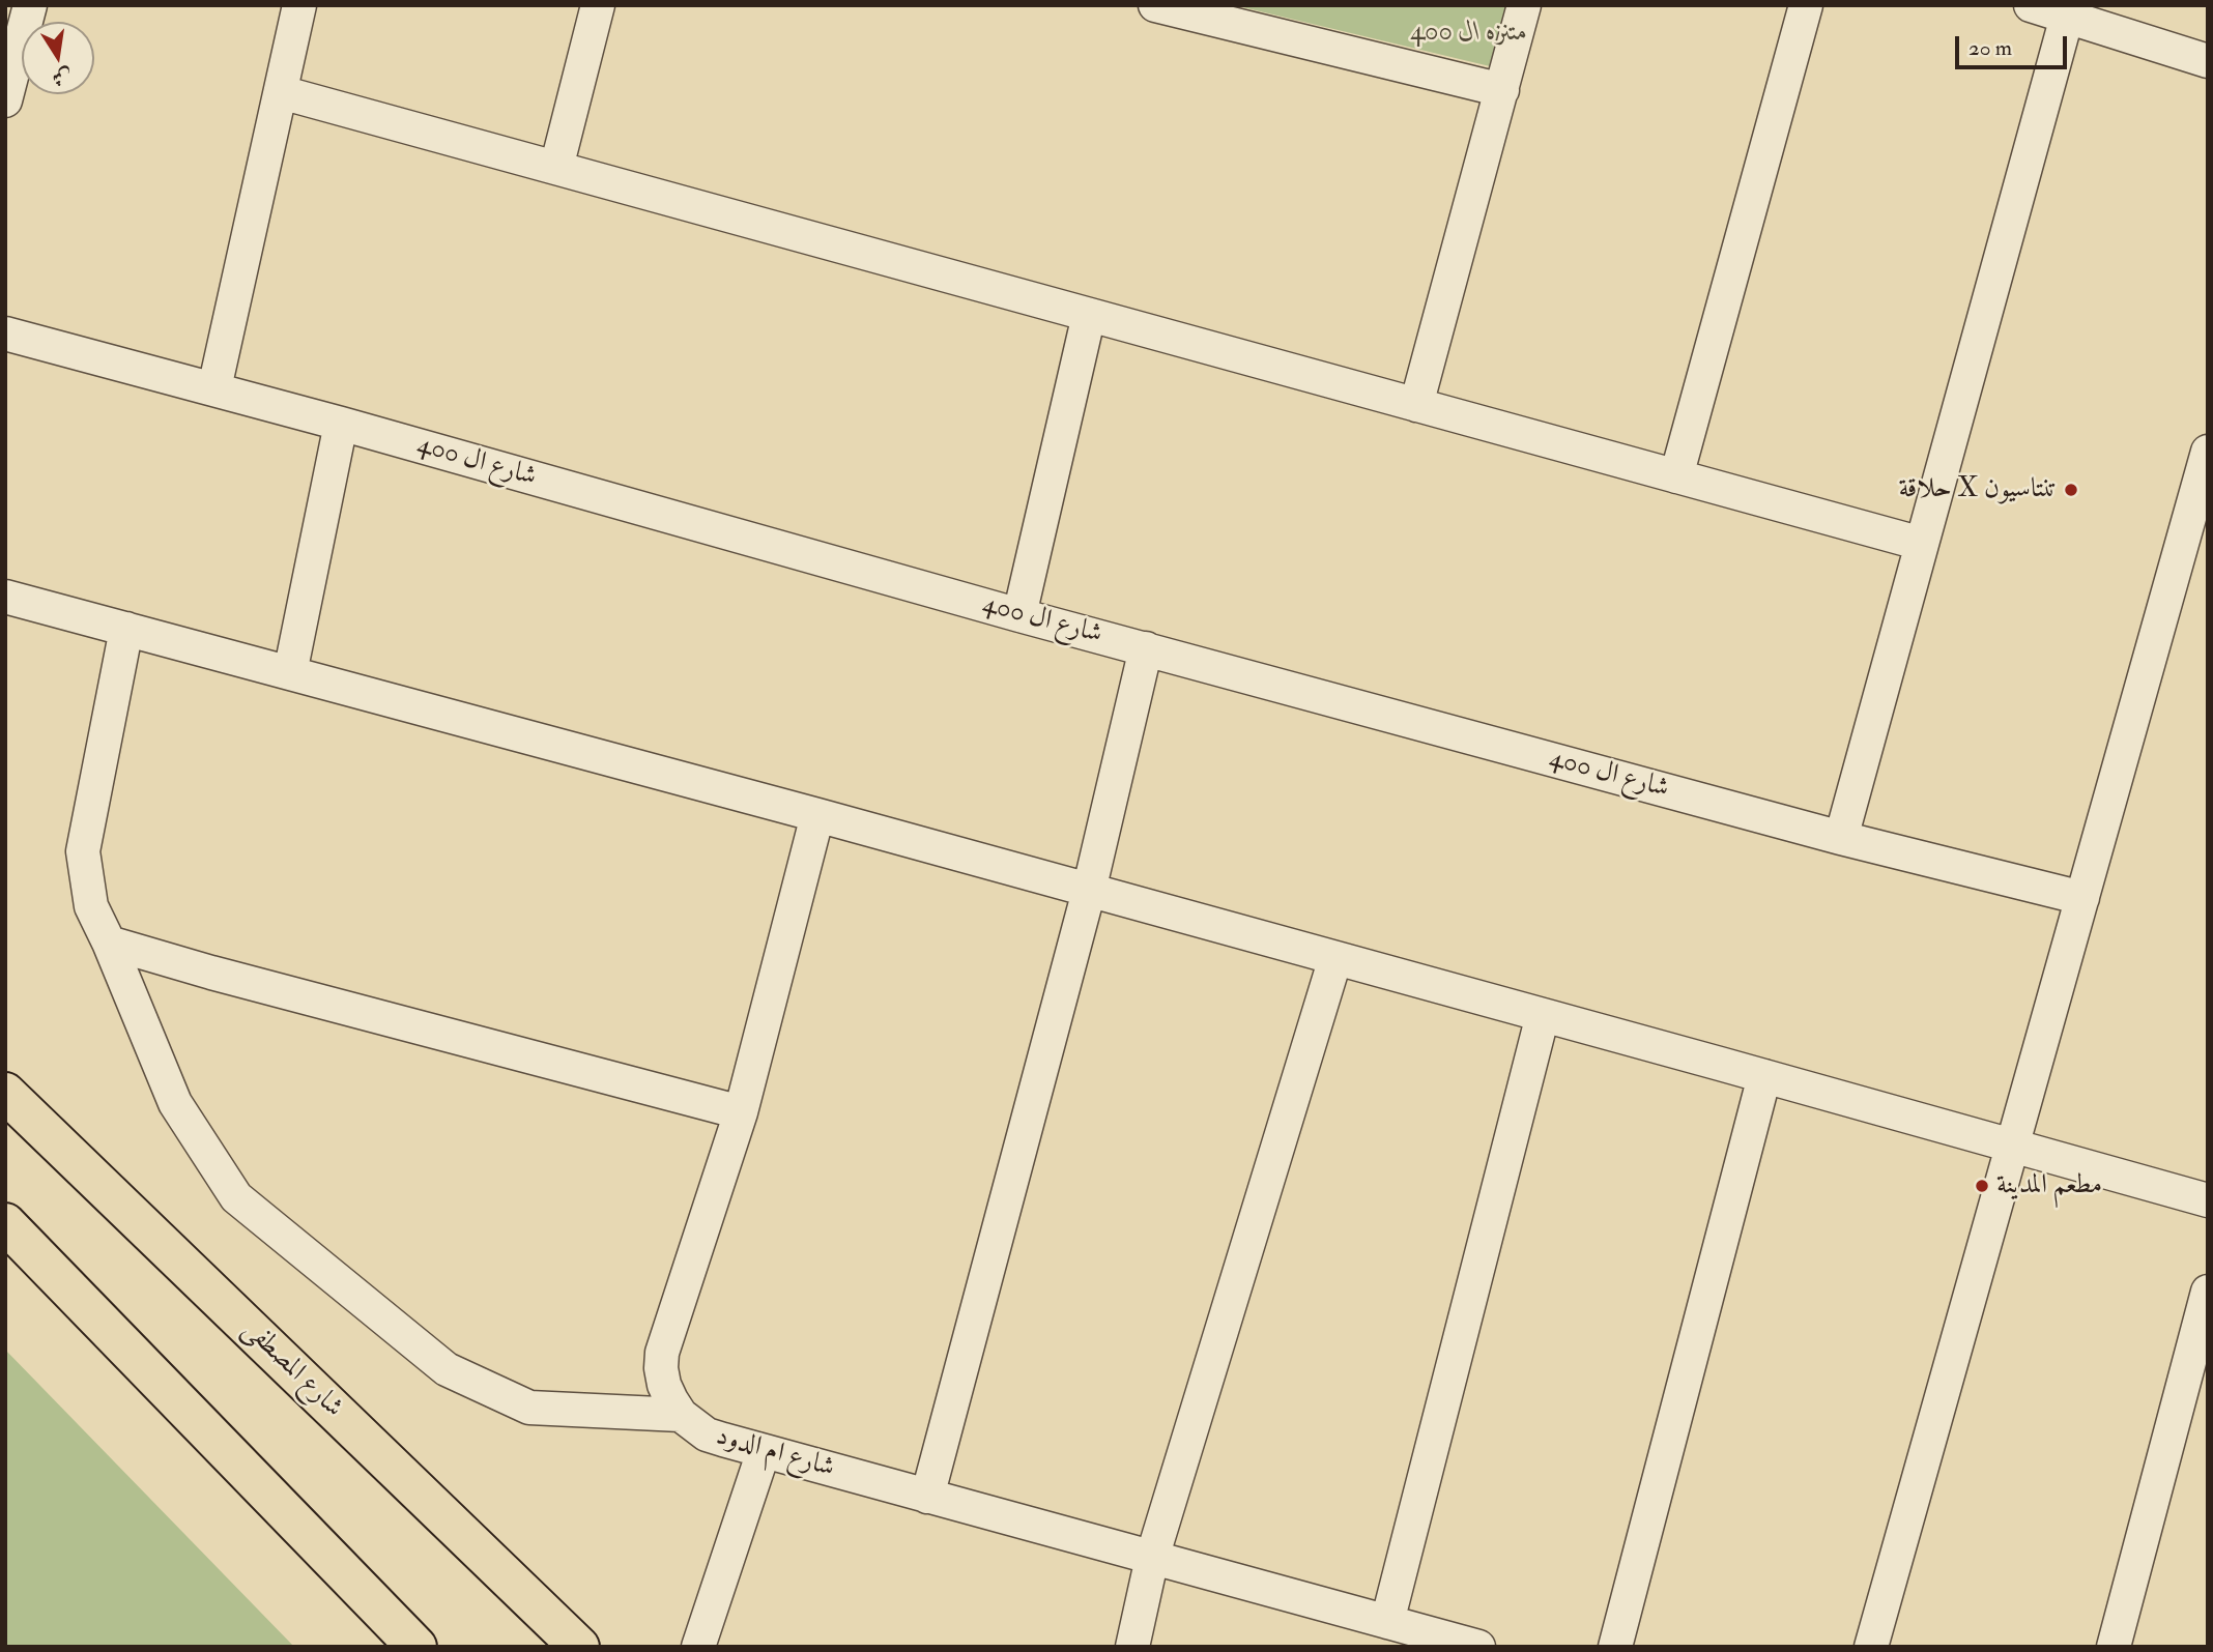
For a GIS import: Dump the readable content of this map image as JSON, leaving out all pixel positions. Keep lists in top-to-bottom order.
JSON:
{
  "streets": {
    "highway": ["شارع المصطفى"],
    "street": ["شارع ال 400", "شارع ام الدود"]
  },
  "parks": ["متنزه ال 400"],
  "places": ["حلاقة X تنتاسيون", "مطعم المدينة"],
  "scale_bar": "20 m",
  "north": "bottom"
}
